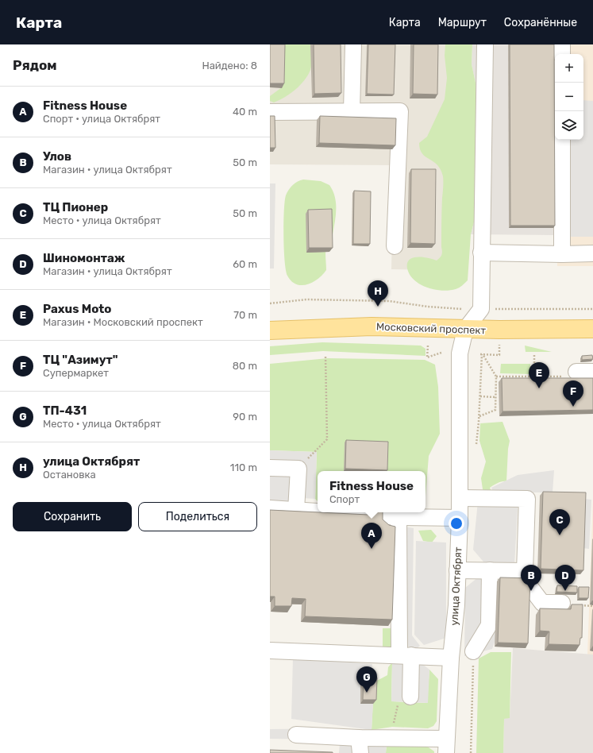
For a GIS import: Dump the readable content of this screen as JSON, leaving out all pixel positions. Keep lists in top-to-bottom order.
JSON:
{
  "streets": {
    "main road": ["Московский проспект"],
    "street": ["улица Октябрят"]
  },
  "crossings": [
    ["Московский проспект", "улица Октябрят"]
  ],
  "page": {
    "header": "Карта",
    "nav": ["Карта", "Маршрут", "Сохранённые"],
    "heading": ["Рядом", "Найдено: 8"],
    "map_buttons": ["+", "−"],
    "list": [
      {
        "mark": "A",
        "name": "Fitness House",
        "note": "Спорт · улица Октябрят",
        "value": "40 m"
      },
      {
        "mark": "B",
        "name": "Улов",
        "note": "Магазин · улица Октябрят",
        "value": "50 m"
      },
      {
        "mark": "C",
        "name": "ТЦ Пионер",
        "note": "Место · улица Октябрят",
        "value": "50 m"
      },
      {
        "mark": "D",
        "name": "Шиномонтаж",
        "note": "Магазин · улица Октябрят",
        "value": "60 m"
      },
      {
        "mark": "E",
        "name": "Paxus Moto",
        "note": "Магазин · Московский проспект",
        "value": "70 m"
      },
      {
        "mark": "F",
        "name": "ТЦ \"Азимут\"",
        "note": "Супермаркет",
        "value": "80 m"
      },
      {
        "mark": "G",
        "name": "ТП-431",
        "note": "Место · улица Октябрят",
        "value": "90 m"
      },
      {
        "mark": "H",
        "name": "улица Октябрят",
        "note": "Остановка",
        "value": "110 m"
      }
    ],
    "pins": [
      "H",
      "E",
      "F",
      "C",
      "A",
      "B",
      "D",
      "G"
    ],
    "popup": ["Fitness House", "Спорт"],
    "buttons": ["Сохранить", "Поделиться"]
  }
}
